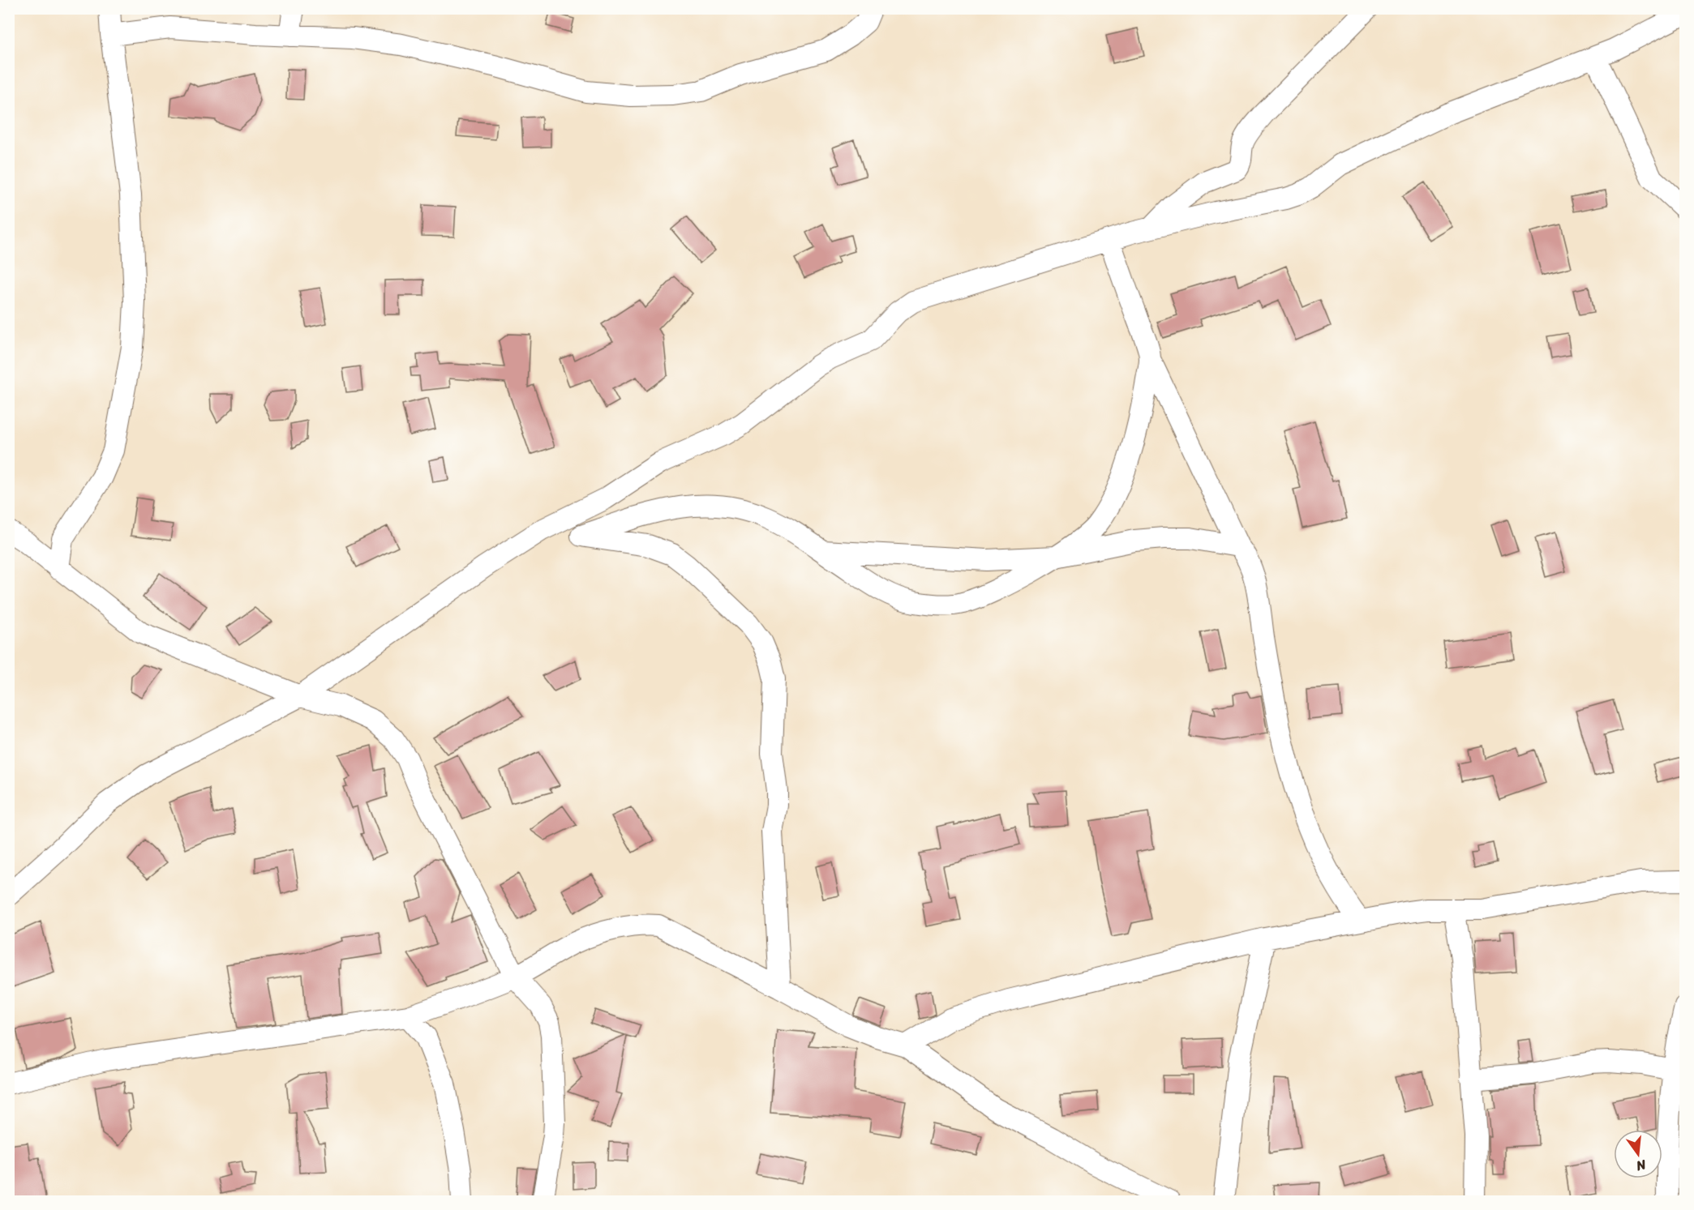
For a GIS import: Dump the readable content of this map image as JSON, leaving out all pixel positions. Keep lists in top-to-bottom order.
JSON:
{
  "north": "bottom"
}
